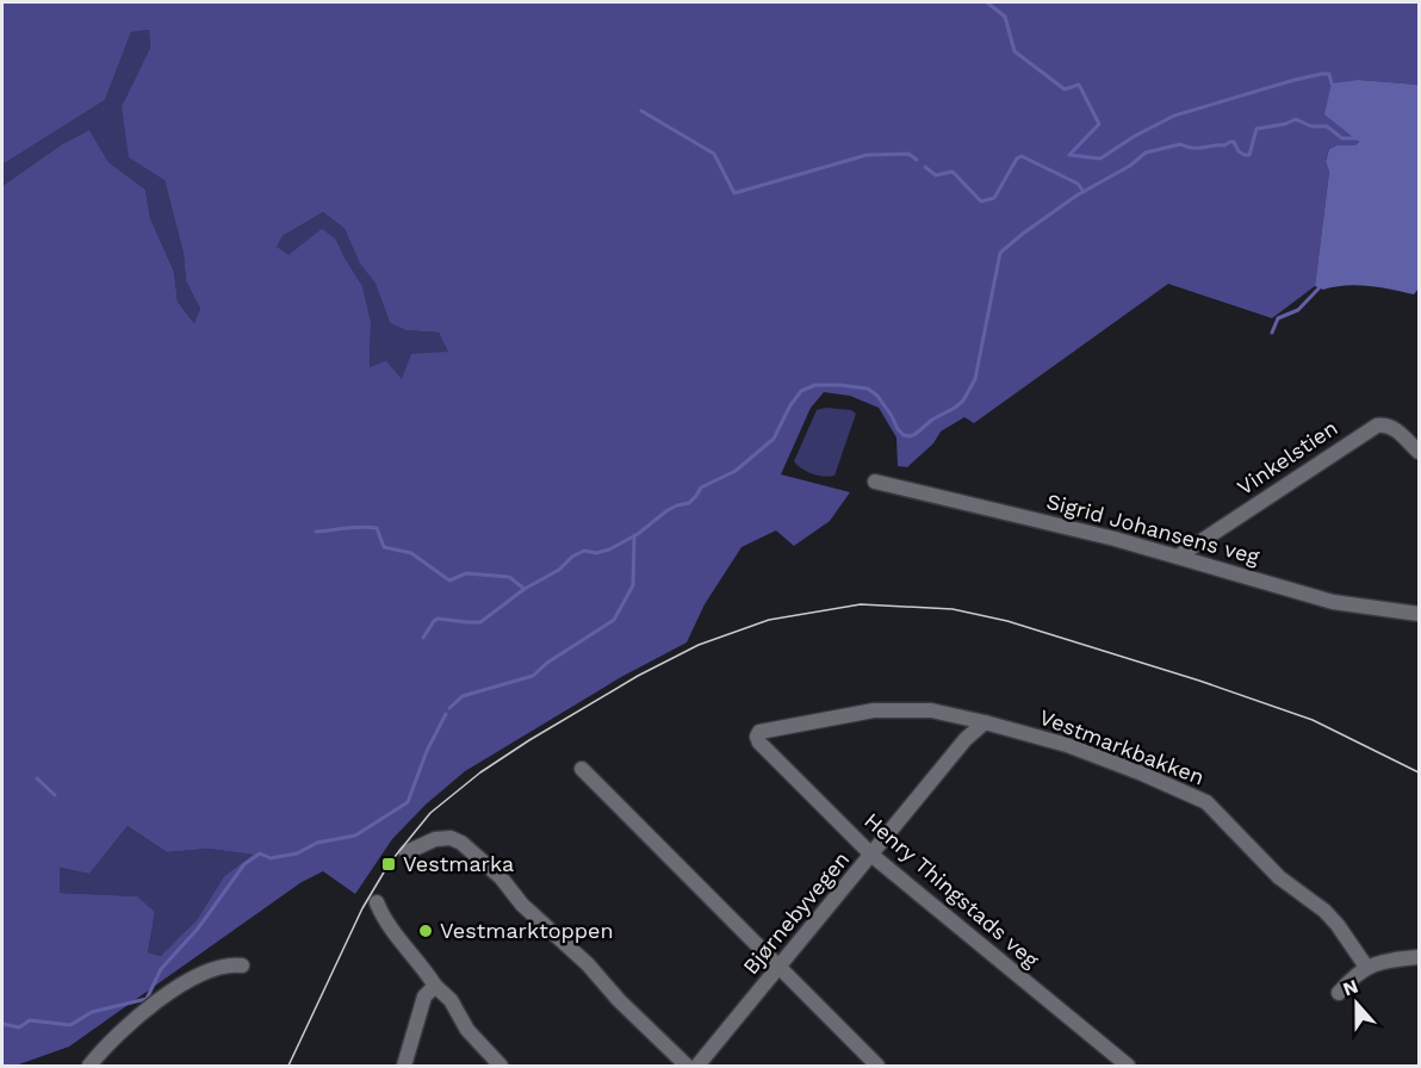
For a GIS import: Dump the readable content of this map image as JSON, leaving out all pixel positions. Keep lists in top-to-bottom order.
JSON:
{
  "streets": {
    "street": [
      "Vinkelstien",
      "Sigrid Johansens veg",
      "Vestmarkbakken",
      "Henry Thingstads veg",
      "Bjørnebyvegen"
    ]
  },
  "crossings": [
    ["Vinkelstien", "Sigrid Johansens veg"],
    ["Vestmarkbakken", "Henry Thingstads veg"],
    ["Vestmarkbakken", "Bjørnebyvegen"],
    ["Henry Thingstads veg", "Bjørnebyvegen"]
  ],
  "places": {
    "transit": ["Vestmarka"],
    "other": ["Vestmarktoppen"]
  },
  "north": "top"
}
